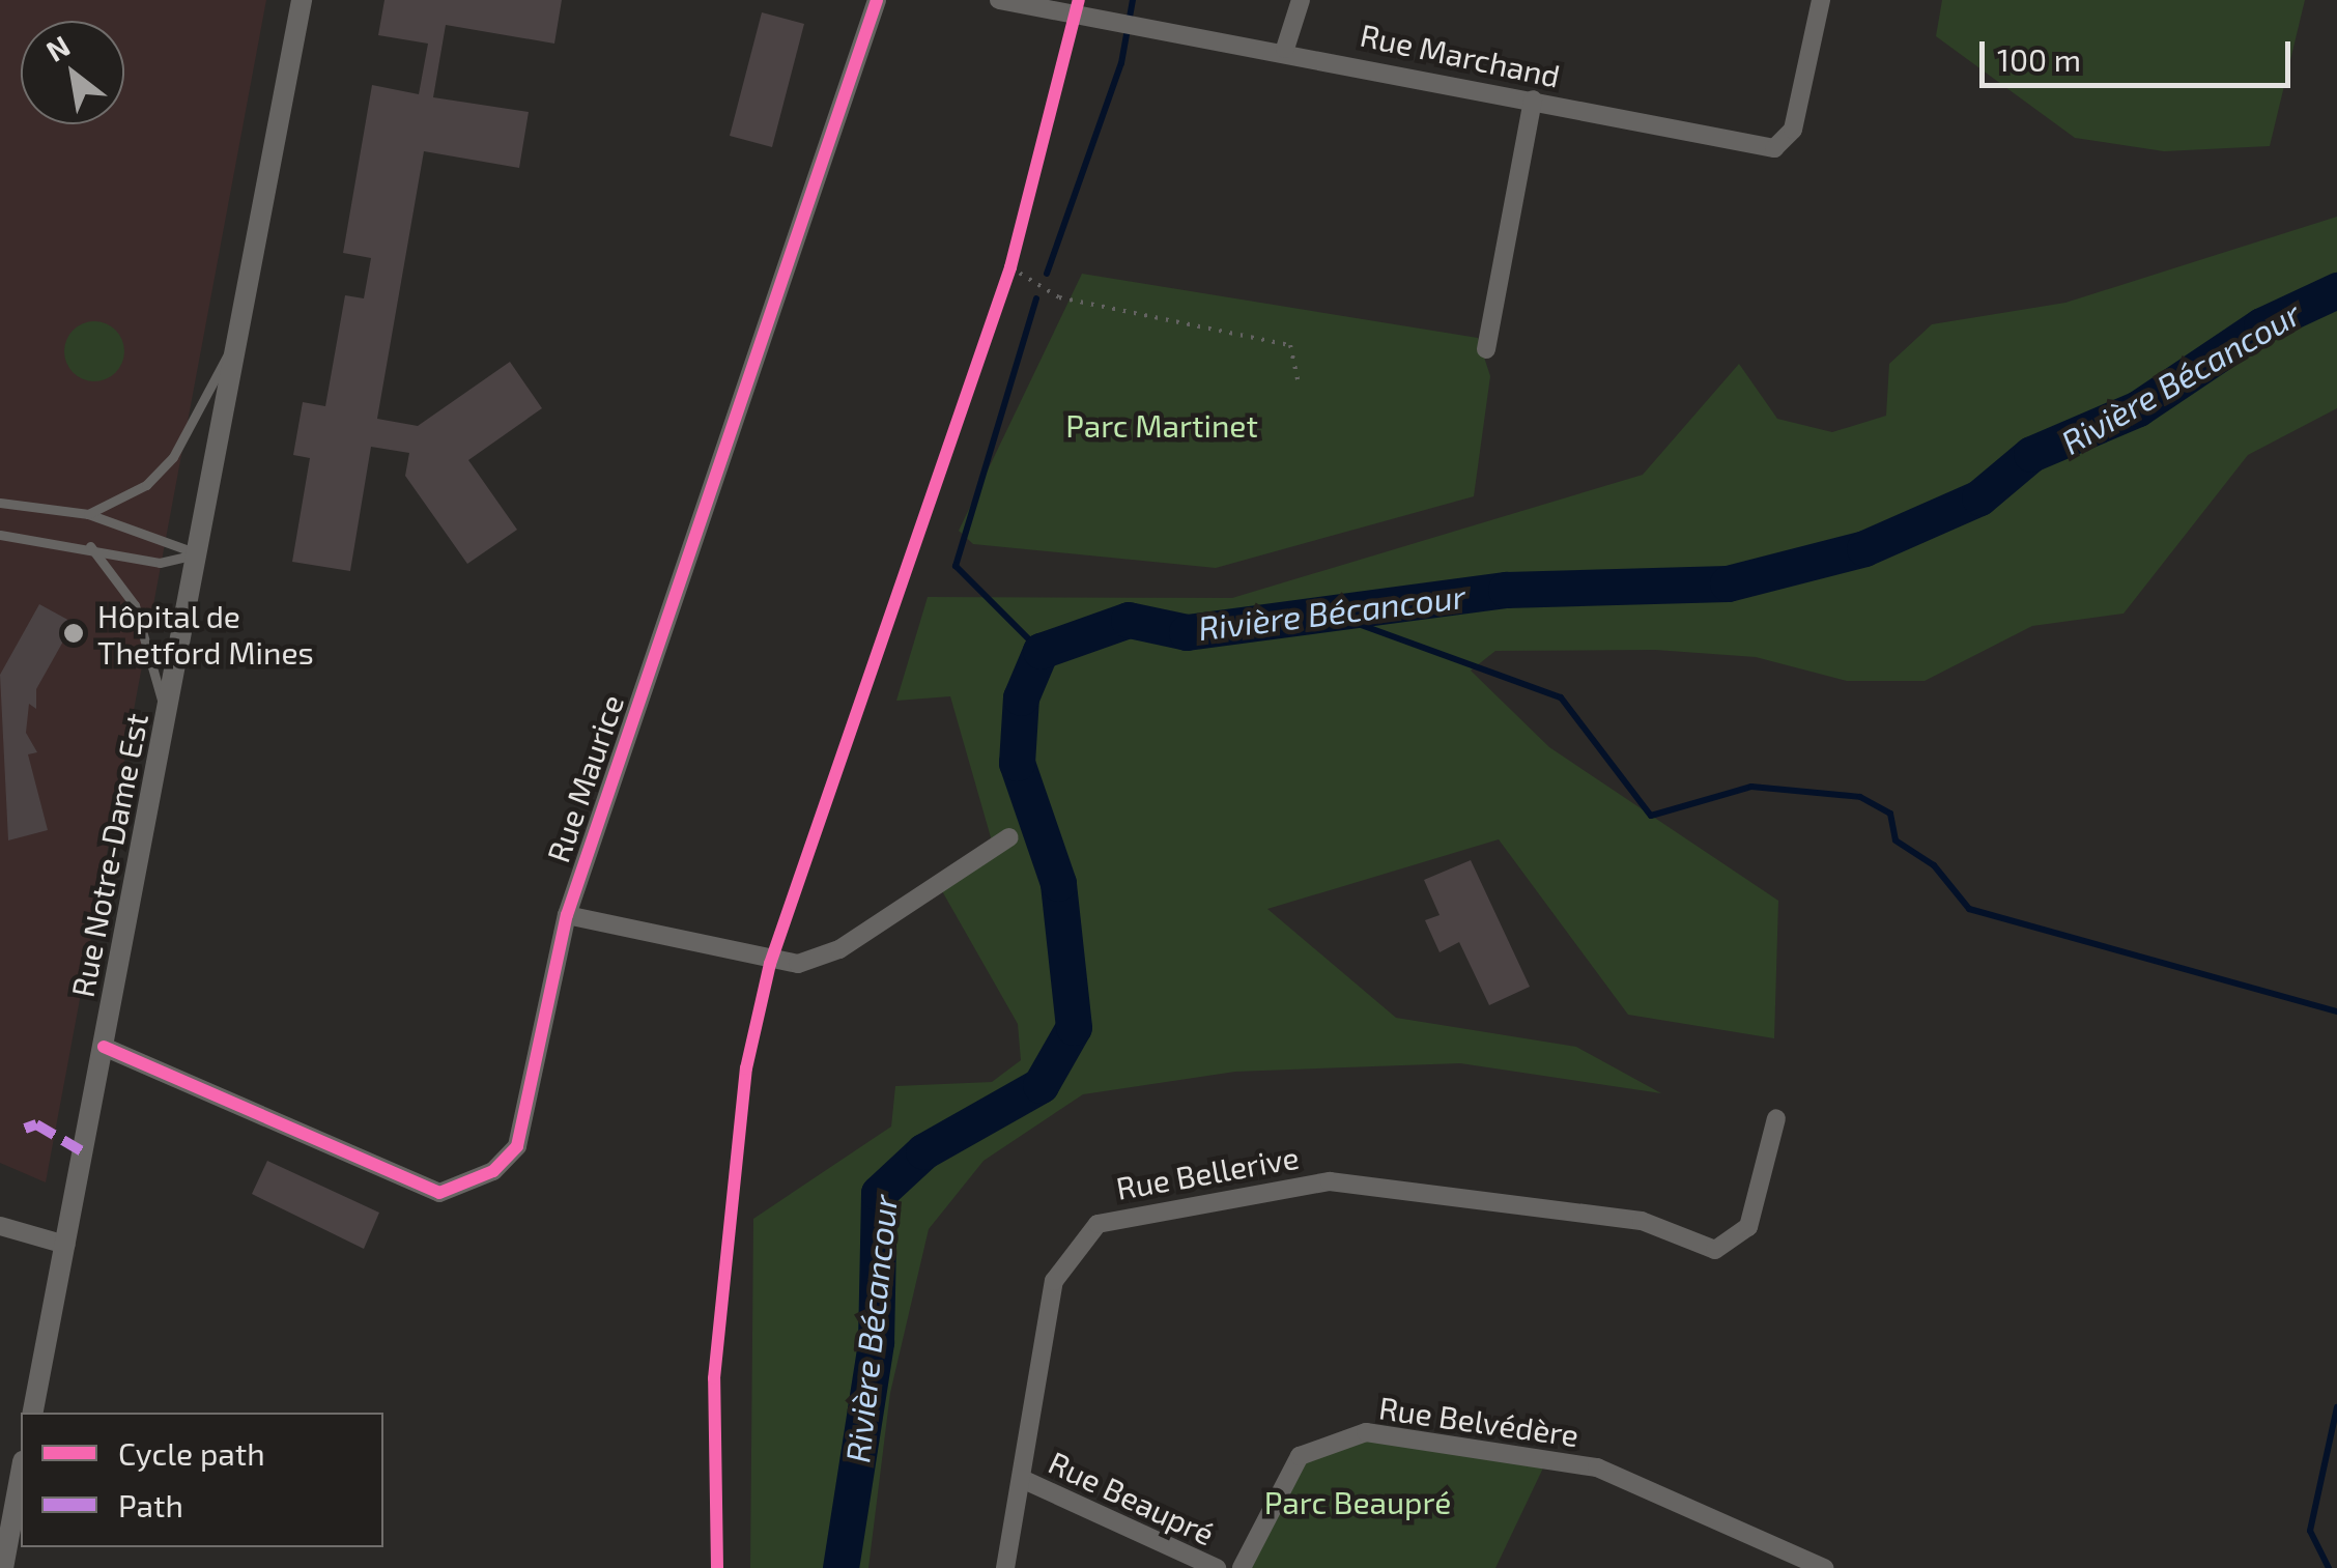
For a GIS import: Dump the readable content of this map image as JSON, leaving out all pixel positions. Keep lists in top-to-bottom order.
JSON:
{
  "streets": {
    "street": [
      "Rue Marchand",
      "Rue Maurice",
      "Rue Notre-Dame Est",
      "Rue Bellerive",
      "Rue Belvédère",
      "Rue Beaupré"
    ]
  },
  "crossings": [
    ["Rue Maurice", "Rue Notre-Dame Est"],
    ["Rue Bellerive", "Rue Beaupré"]
  ],
  "water": ["Rivière Bécancour"],
  "parks": ["Parc Martinet", "Parc Beaupré"],
  "places": ["Hôpital de Thetford Mines"],
  "legend": ["Cycle path", "Path"],
  "scale_bar": "100 m",
  "north": "top left"
}
